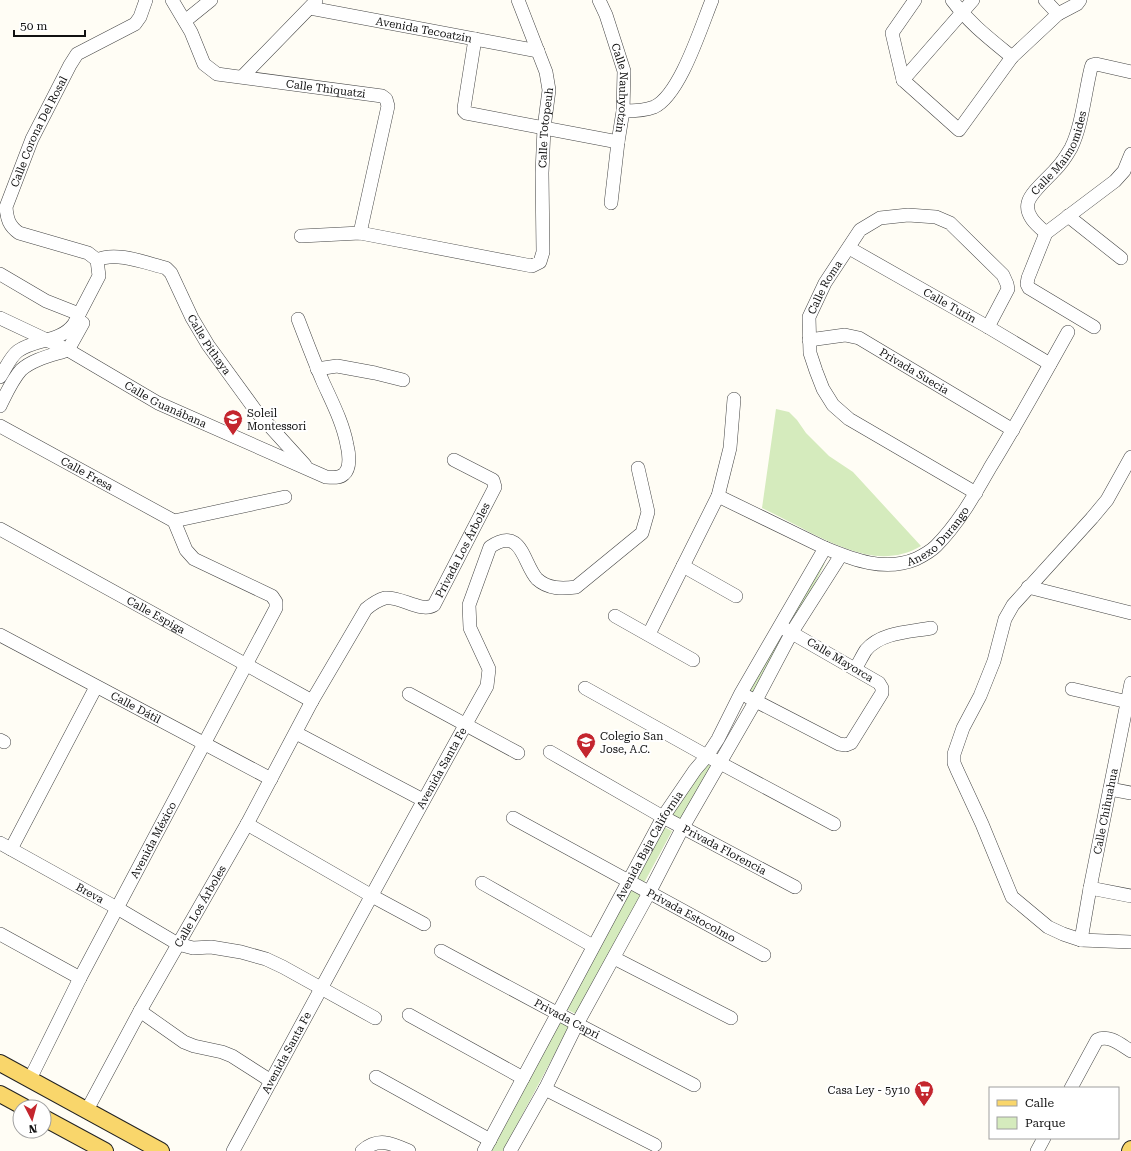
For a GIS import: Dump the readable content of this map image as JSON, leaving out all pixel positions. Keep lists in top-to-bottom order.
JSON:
{
  "streets": {
    "street": [
      "Avenida Tecoatzin",
      "Calle Thiquatzi",
      "Calle Nauhyotzin",
      "Calle Totopeuh",
      "Calle Corona Del Rosal",
      "Calle Maimomides",
      "Calle Roma",
      "Calle Turin",
      "Calle Pithaya",
      "Privada Suecia",
      "Calle Guanábana",
      "Calle Fresa",
      "Anexo Durango",
      "Privada Los Árboles",
      "Calle Espiga",
      "Calle Mayorca",
      "Calle Dátil",
      "Avenida Santa Fe",
      "Calle Chihuahua",
      "Avenida México",
      "Avenida Baja California",
      "Privada Florencia",
      "Breva",
      "Calle Los Árboles",
      "Privada Estocolmo",
      "Privada Capri"
    ]
  },
  "crossings": [
    ["Avenida Tecoatzin", "Calle Totopeuh"],
    ["Calle Thiquatzi", "Calle Totopeuh"],
    ["Calle Corona Del Rosal", "Calle Pithaya"],
    ["Calle Roma", "Calle Turin"],
    ["Calle Roma", "Privada Suecia"],
    ["Calle Roma", "Anexo Durango"],
    ["Calle Turin", "Anexo Durango"],
    ["Calle Pithaya", "Calle Guanábana"],
    ["Privada Suecia", "Anexo Durango"],
    ["Calle Fresa", "Avenida México"],
    ["Anexo Durango", "Avenida Baja California"],
    ["Privada Los Árboles", "Calle Espiga"],
    ["Privada Los Árboles", "Calle Los Árboles"],
    ["Calle Espiga", "Avenida México"],
    ["Calle Espiga", "Calle Los Árboles"],
    ["Calle Mayorca", "Avenida Baja California"],
    ["Calle Dátil", "Avenida México"],
    ["Calle Dátil", "Calle Los Árboles"],
    ["Avenida Santa Fe", "Breva"],
    ["Avenida México", "Breva"],
    ["Avenida Baja California", "Privada Florencia"],
    ["Avenida Baja California", "Privada Estocolmo"],
    ["Avenida Baja California", "Privada Capri"],
    ["Breva", "Calle Los Árboles"]
  ],
  "places": {
    "school or university": ["Soleil Montessori", "Colegio San Jose, A.C."],
    "supermarket": ["Casa Ley - 5y10"]
  },
  "legend": ["Calle", "Parque"],
  "scale_bar": "50 m",
  "north": "bottom"
}
